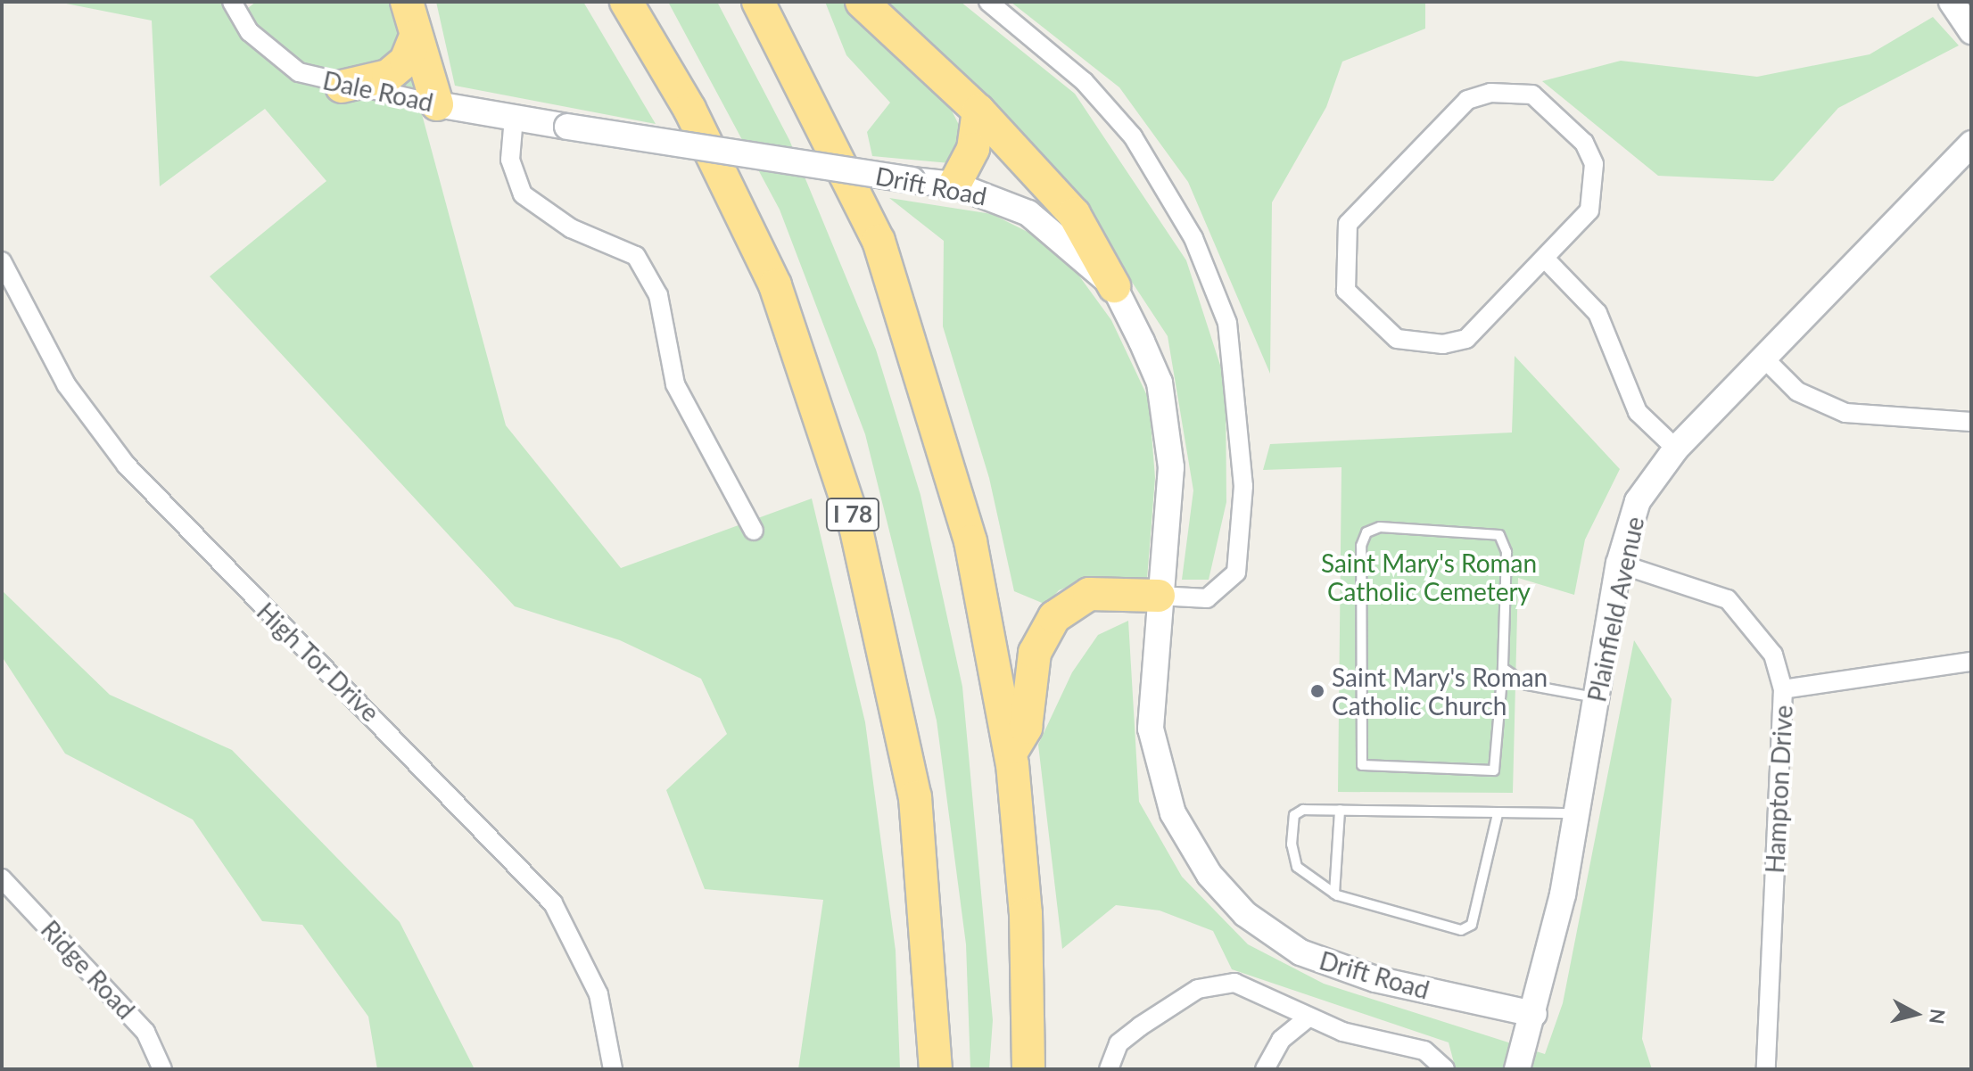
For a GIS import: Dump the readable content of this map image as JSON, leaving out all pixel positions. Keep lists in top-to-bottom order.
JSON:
{
  "streets": {
    "highway": ["I 78"],
    "main road": ["Dale Road", "Drift Road", "Plainfield Avenue"],
    "street": ["High Tor Drive", "Hampton Drive", "Ridge Road"]
  },
  "crossings": [
    ["Dale Road", "Drift Road"],
    ["Drift Road", "Plainfield Avenue"],
    ["Plainfield Avenue", "Hampton Drive"]
  ],
  "parks": ["Saint Mary's Roman Catholic Cemetery"],
  "places": ["Saint Mary's Roman Catholic Church"],
  "north": "right"
}
